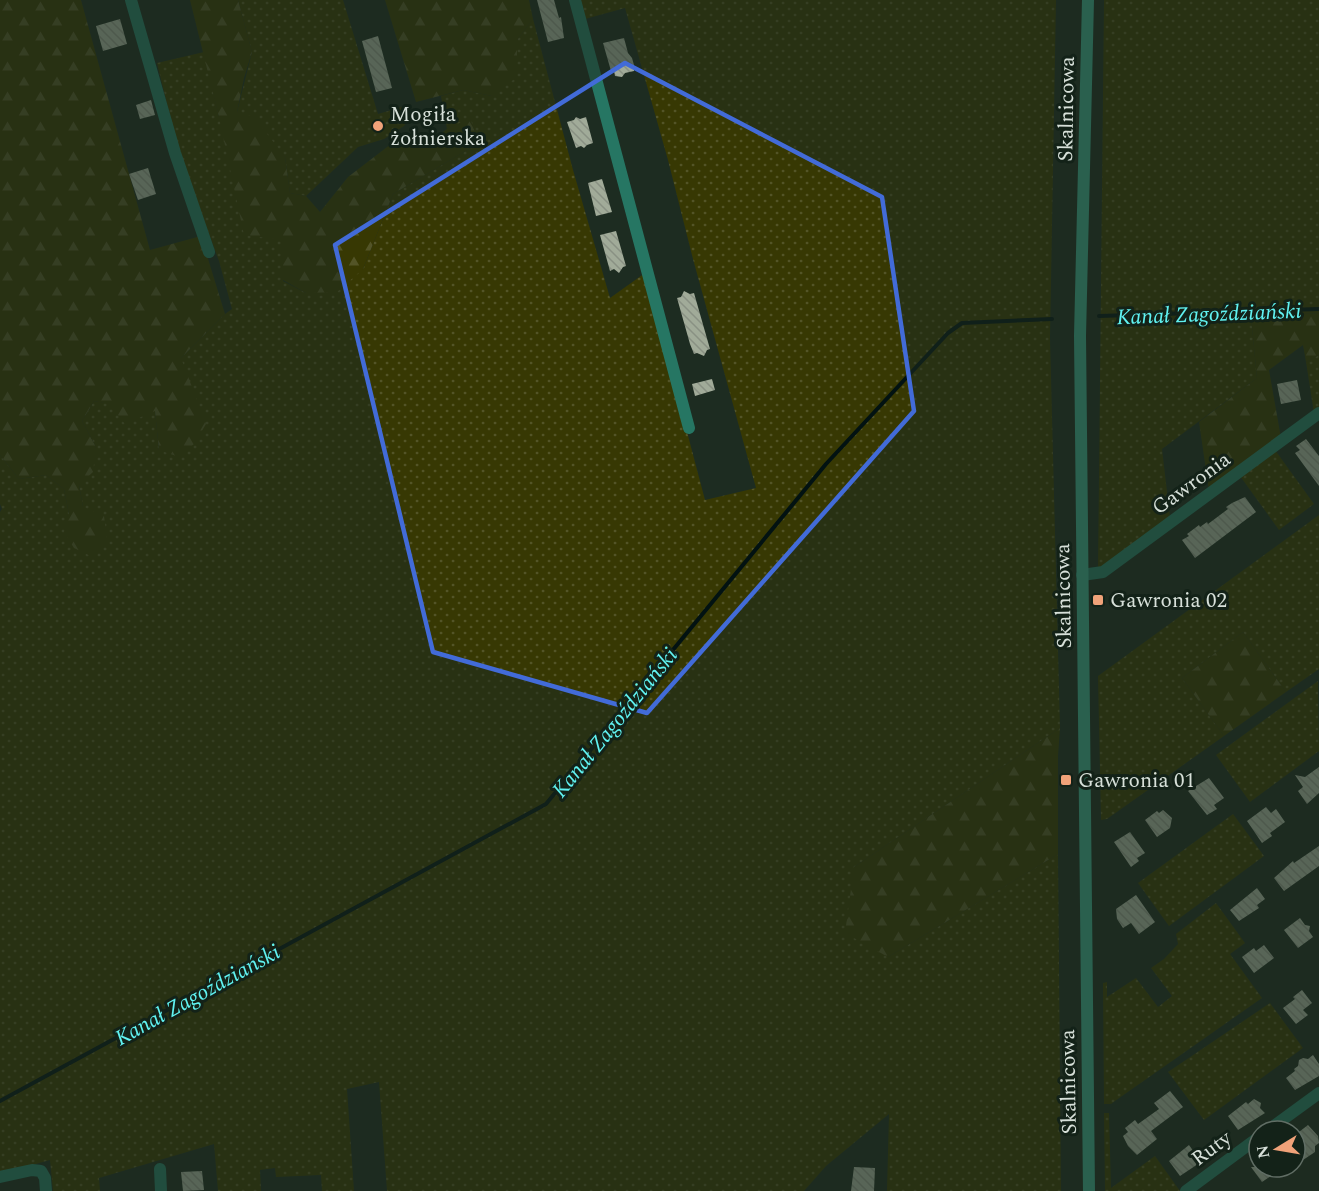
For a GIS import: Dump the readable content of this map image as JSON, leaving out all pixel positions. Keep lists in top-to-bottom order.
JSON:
{
  "streets": {
    "street": ["Skalnicowa", "Gawronia", "Ruty"]
  },
  "crossings": [
    ["Skalnicowa", "Gawronia"]
  ],
  "water": ["Kanał Zagoździański"],
  "places": {
    "other": ["Mogiła żołnierska"],
    "transit": ["Gawronia 02", "Gawronia 01"]
  },
  "north": "left"
}
